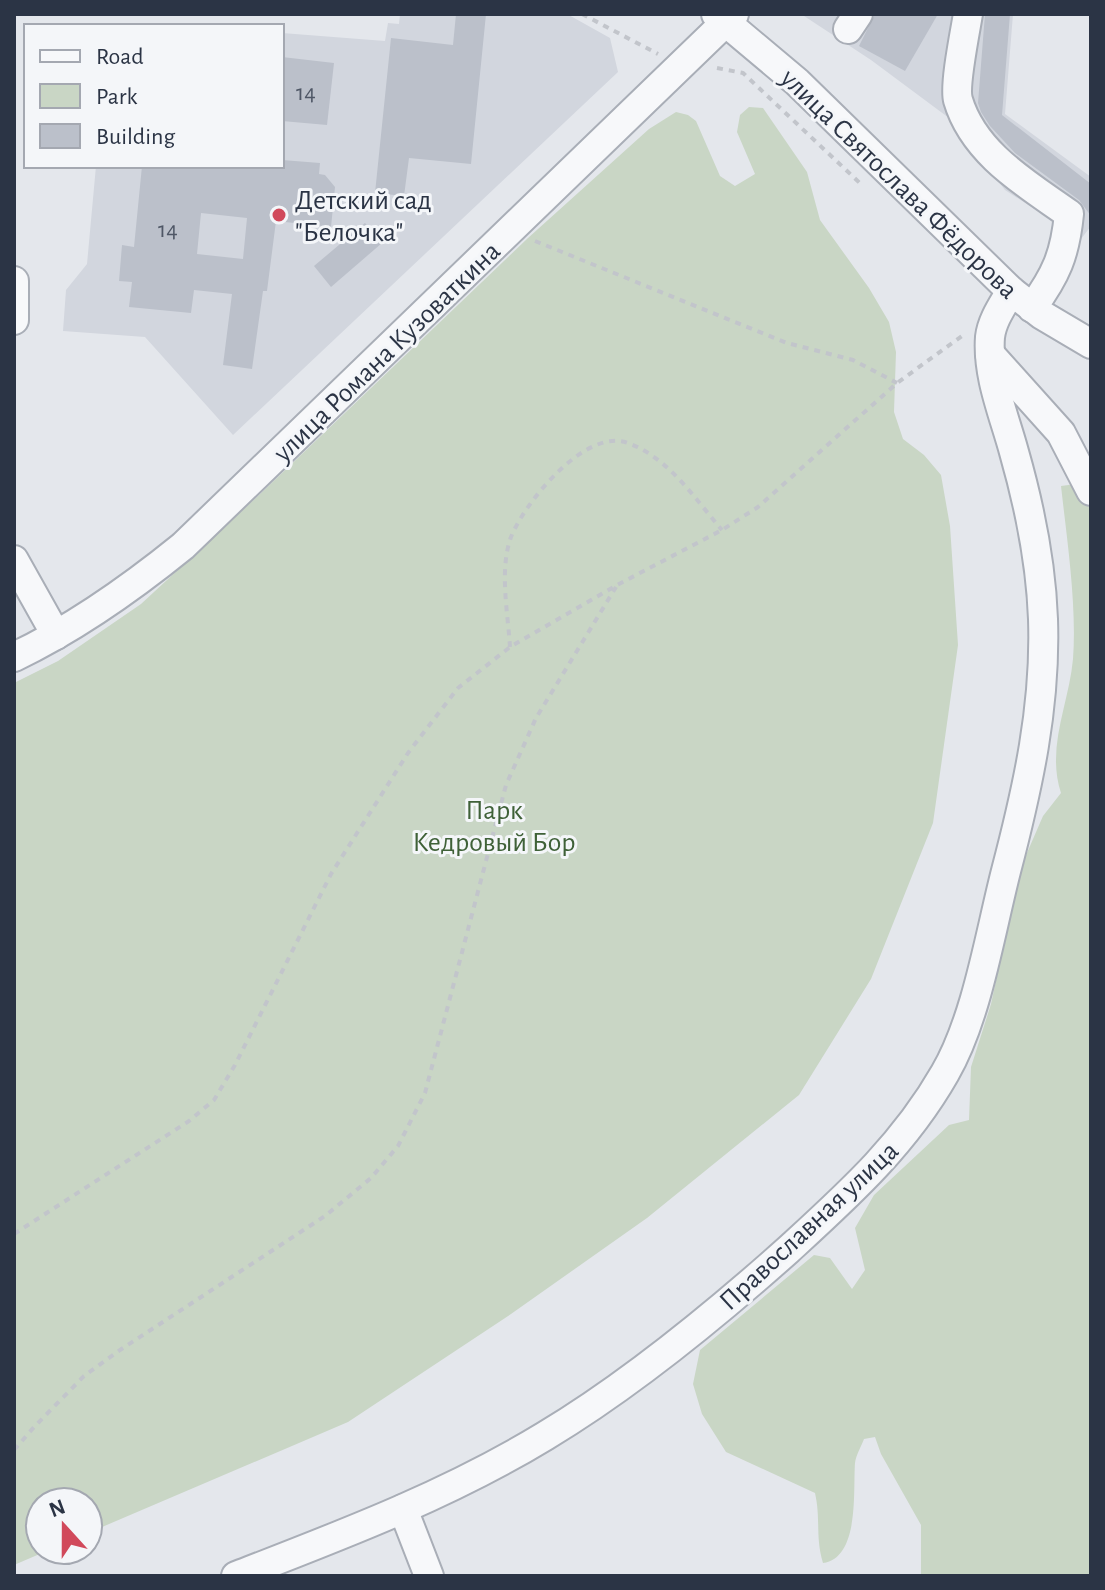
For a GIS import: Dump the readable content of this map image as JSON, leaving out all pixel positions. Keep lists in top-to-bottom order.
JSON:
{
  "streets": {
    "street": ["улица Святослава Фёдорова", "улица Романа Кузоваткина", "Православная улица"]
  },
  "crossings": [
    ["улица Святослава Фёдорова", "улица Романа Кузоваткина"],
    ["улица Святослава Фёдорова", "Православная улица"]
  ],
  "parks": ["Парк Кедровый Бор"],
  "places": ["Детский сад \"Белочка\""],
  "house_numbers": ["14", "14"],
  "legend": ["Road", "Park", "Building"],
  "north": "top"
}
